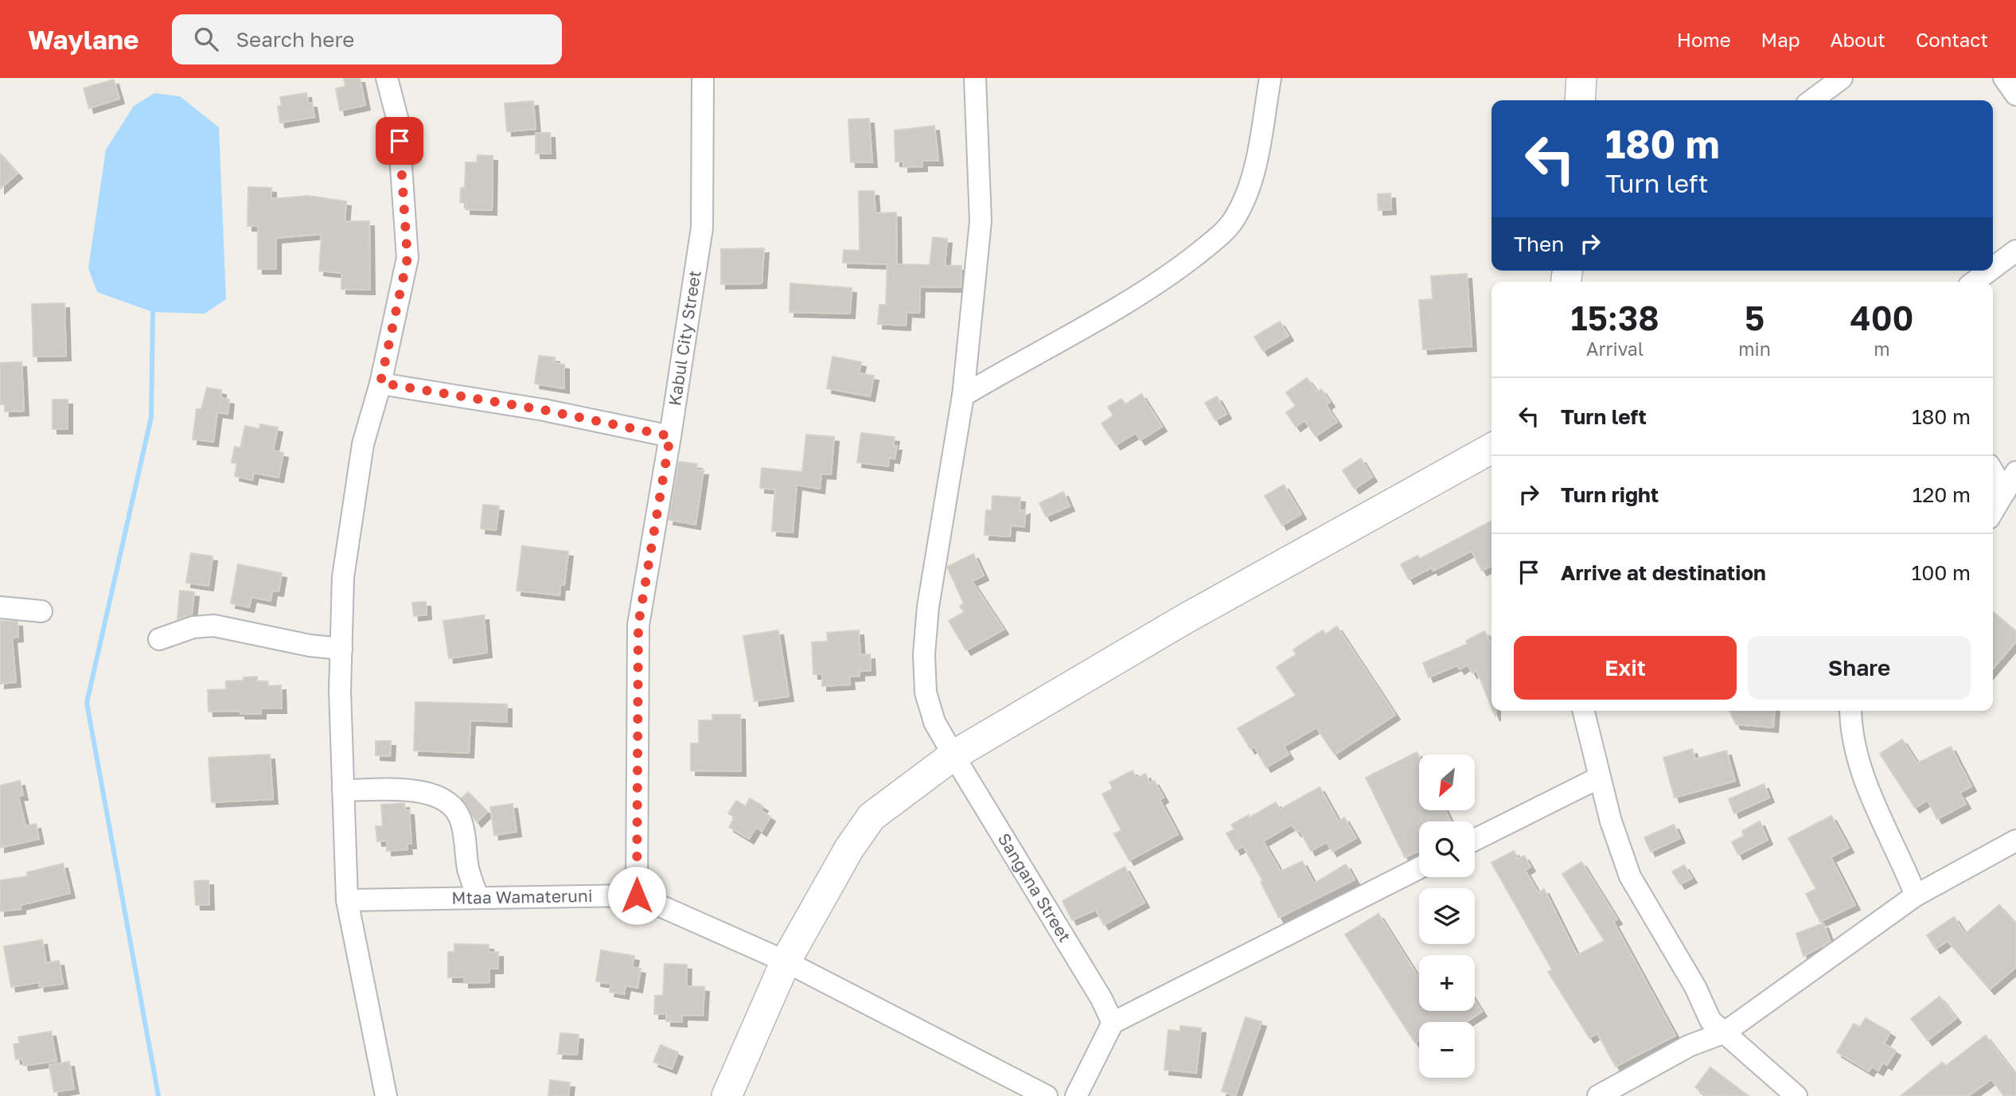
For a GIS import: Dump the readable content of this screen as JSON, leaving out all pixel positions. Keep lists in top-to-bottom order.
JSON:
{
  "streets": {
    "street": ["Kabul City Street", "Sangana Street", "Mtaa Wamateruni"]
  },
  "crossings": [
    ["Kabul City Street", "Mtaa Wamateruni"]
  ],
  "north": "bottom left",
  "page": {
    "header": "Waylane",
    "search": "Search here",
    "nav": [
      "Home",
      "Map",
      "About",
      "Contact"
    ],
    "turn": ["180 m", "Turn left"],
    "then": "Then",
    "eta": [
      "15:38",
      "Arrival",
      "5",
      "min",
      "400",
      "m"
    ],
    "list": [
      {
        "name": "Turn left",
        "value": "180 m"
      },
      {
        "name": "Turn right",
        "value": "120 m"
      },
      {
        "name": "Arrive at destination",
        "value": "100 m"
      }
    ],
    "buttons": ["Exit", "Share"],
    "map_buttons": ["+", "−"]
  }
}
